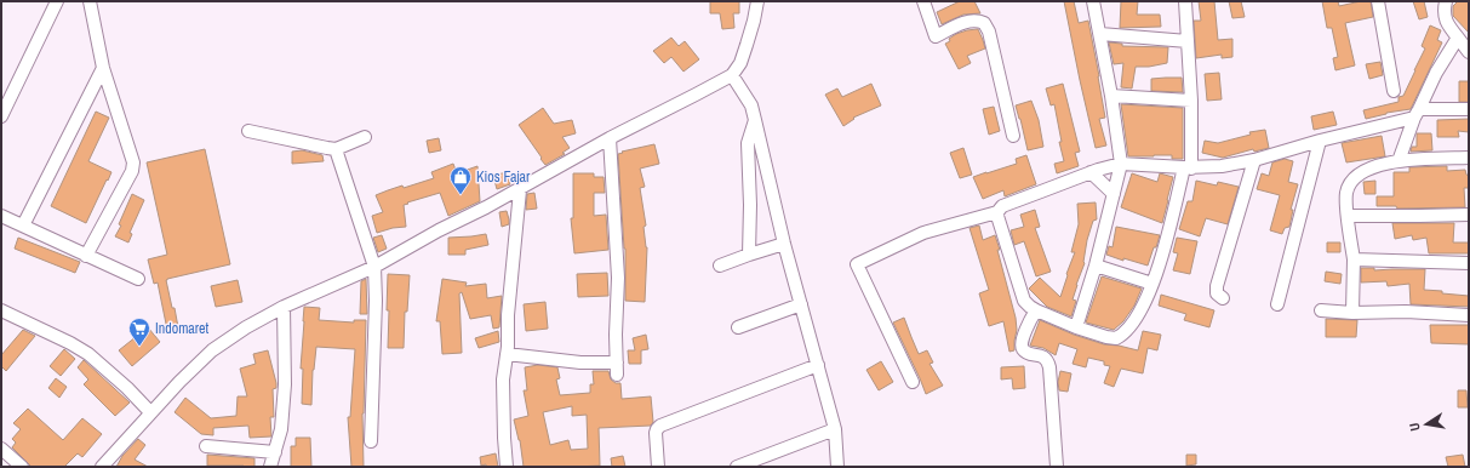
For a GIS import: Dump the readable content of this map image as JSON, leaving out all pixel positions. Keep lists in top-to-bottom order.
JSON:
{
  "places": {
    "shop": ["Kios Fajar"],
    "supermarket": ["Indomaret"]
  },
  "north": "left"
}
